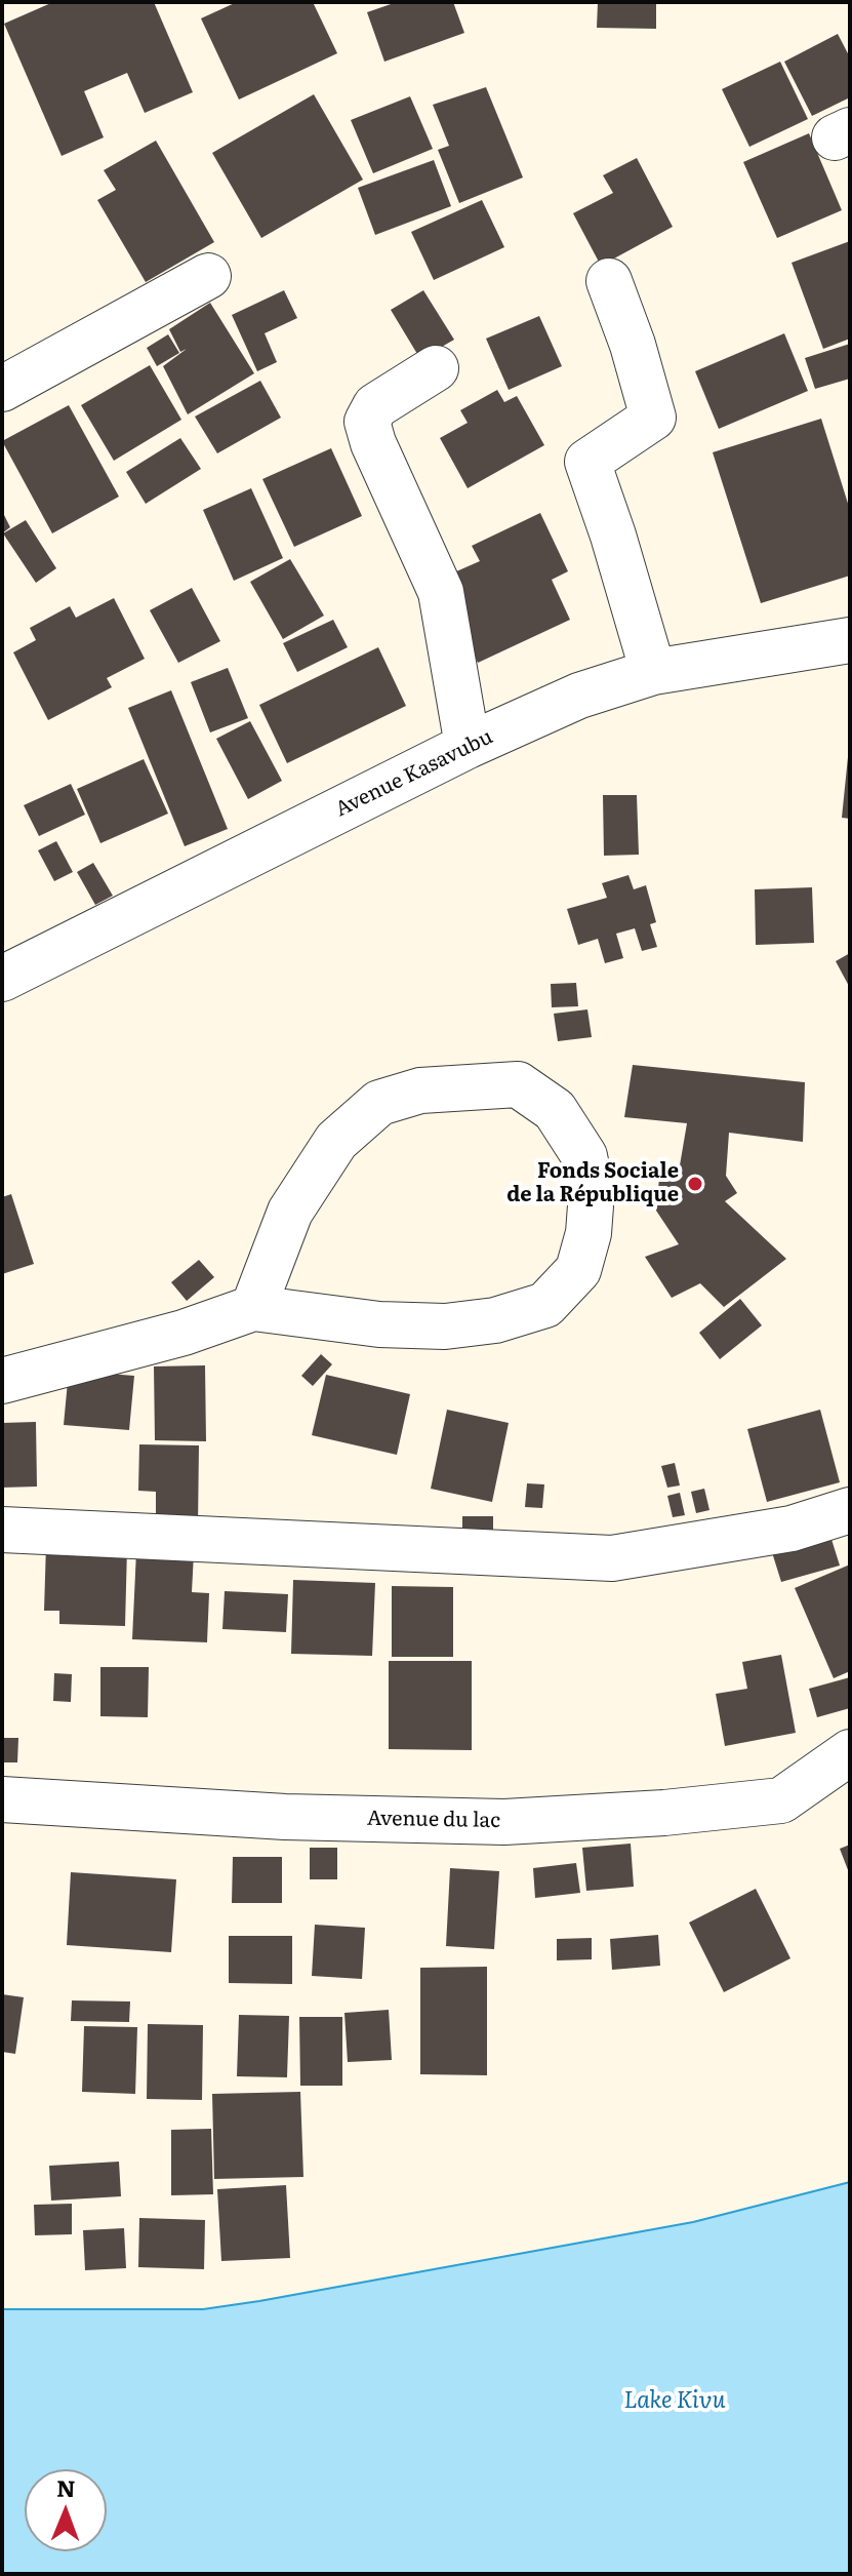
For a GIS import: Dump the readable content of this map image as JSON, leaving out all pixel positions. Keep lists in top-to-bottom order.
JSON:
{
  "streets": {
    "street": ["Avenue Kasavubu", "Avenue du lac"]
  },
  "water": ["Lake Kivu"],
  "places": ["Fonds Sociale de la République"],
  "north": "top"
}
